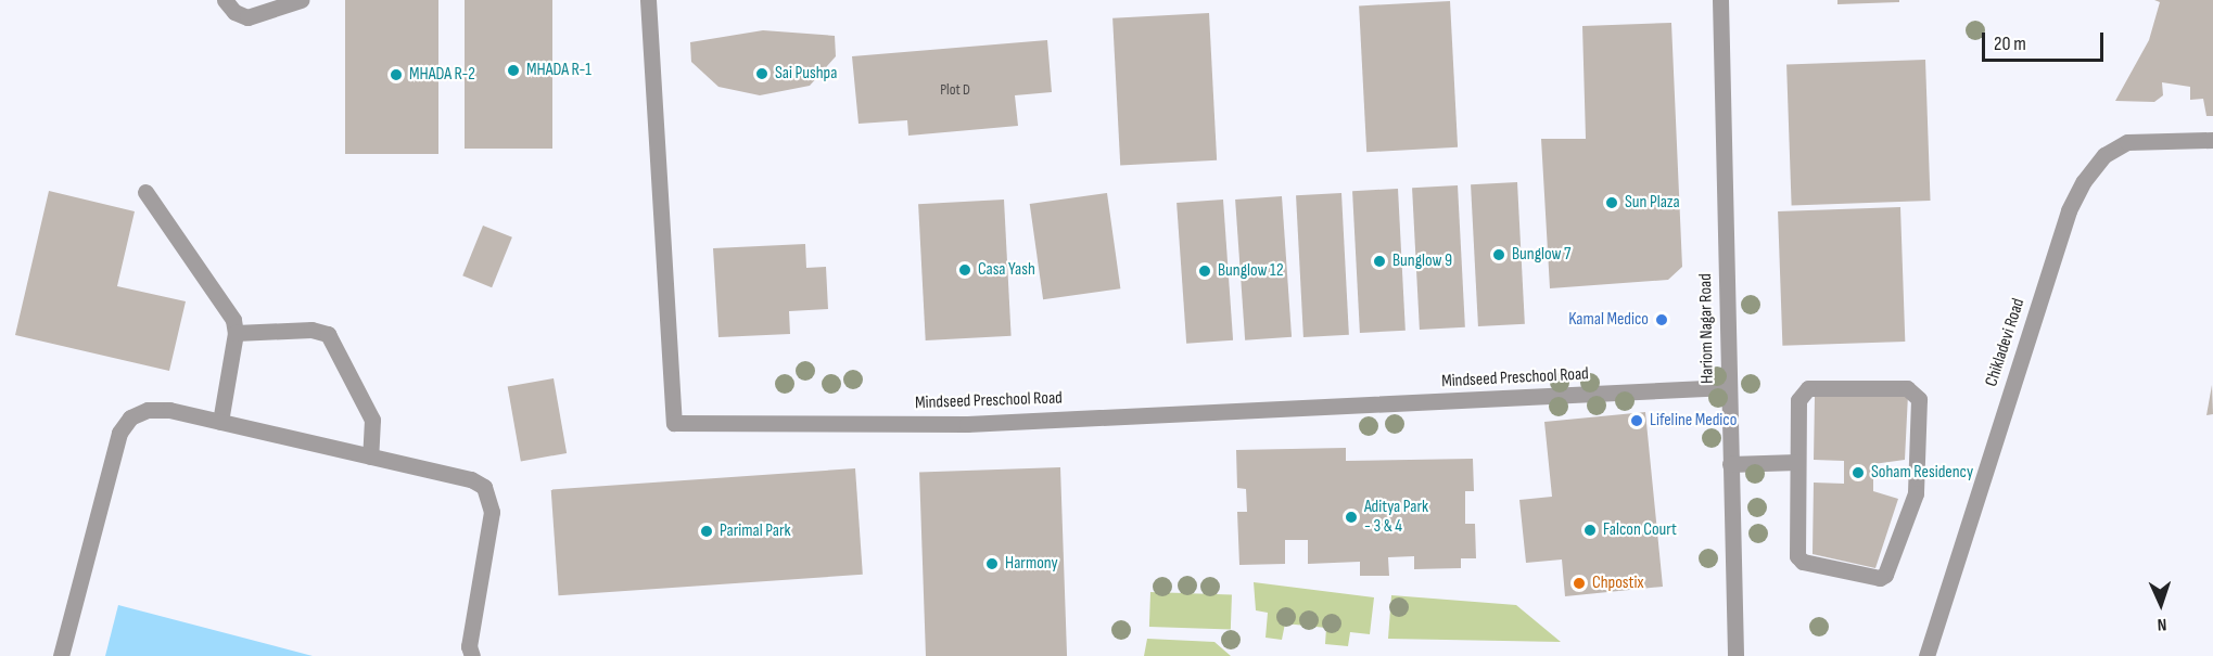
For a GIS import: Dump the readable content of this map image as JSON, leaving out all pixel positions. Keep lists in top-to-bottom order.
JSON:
{
  "streets": {
    "street": ["Hariom Nagar Road", "Chikladevi Road", "Mindseed Preschool Road"]
  },
  "crossings": [
    ["Hariom Nagar Road", "Mindseed Preschool Road"]
  ],
  "places": [
    "MHADA R-1",
    "Sai Pushpa",
    "MHADA R-2",
    "Sun Plaza",
    "Bunglow 7",
    "Bunglow 9",
    "Casa Yash",
    "Bunglow 12",
    "Kamal Medico",
    "Lifeline Medico",
    "Soham Residency",
    "Aditya Park - 3 & 4",
    "Falcon Court",
    "Parimal Park",
    "Harmony",
    "Chpostix"
  ],
  "house_numbers": ["Plot D"],
  "scale_bar": "20 m",
  "north": "bottom"
}
